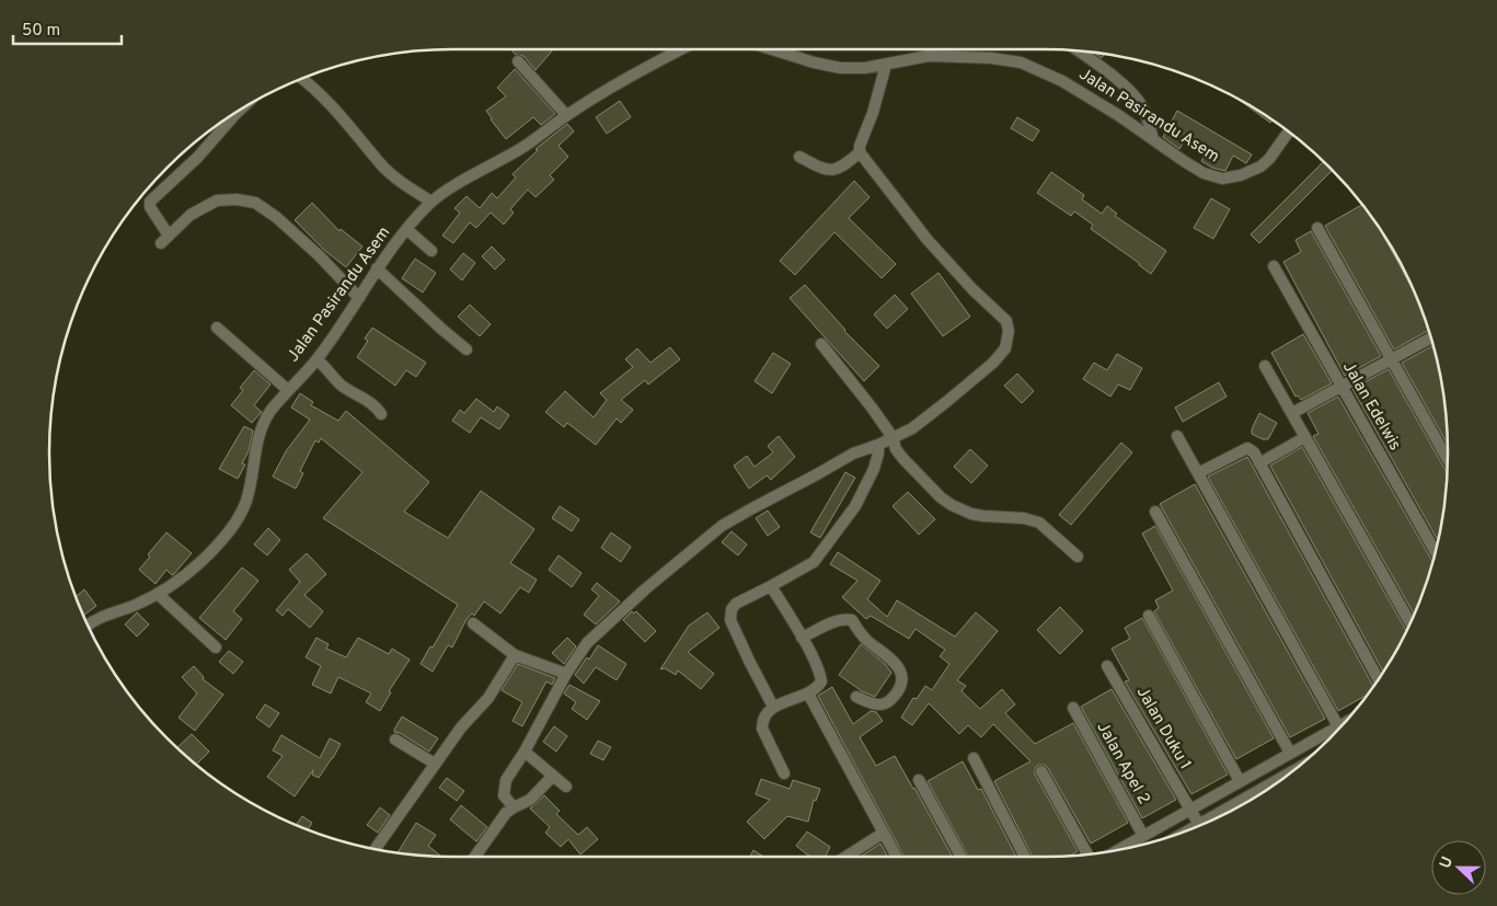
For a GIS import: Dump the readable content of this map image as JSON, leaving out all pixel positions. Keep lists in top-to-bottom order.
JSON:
{
  "streets": {
    "street": [
      "Jalan Pasirandu Asem",
      "Jalan Edelwis",
      "Jalan Duku 1",
      "Jalan Apel 2"
    ]
  },
  "scale_bar": "50 m",
  "north": "left"
}
